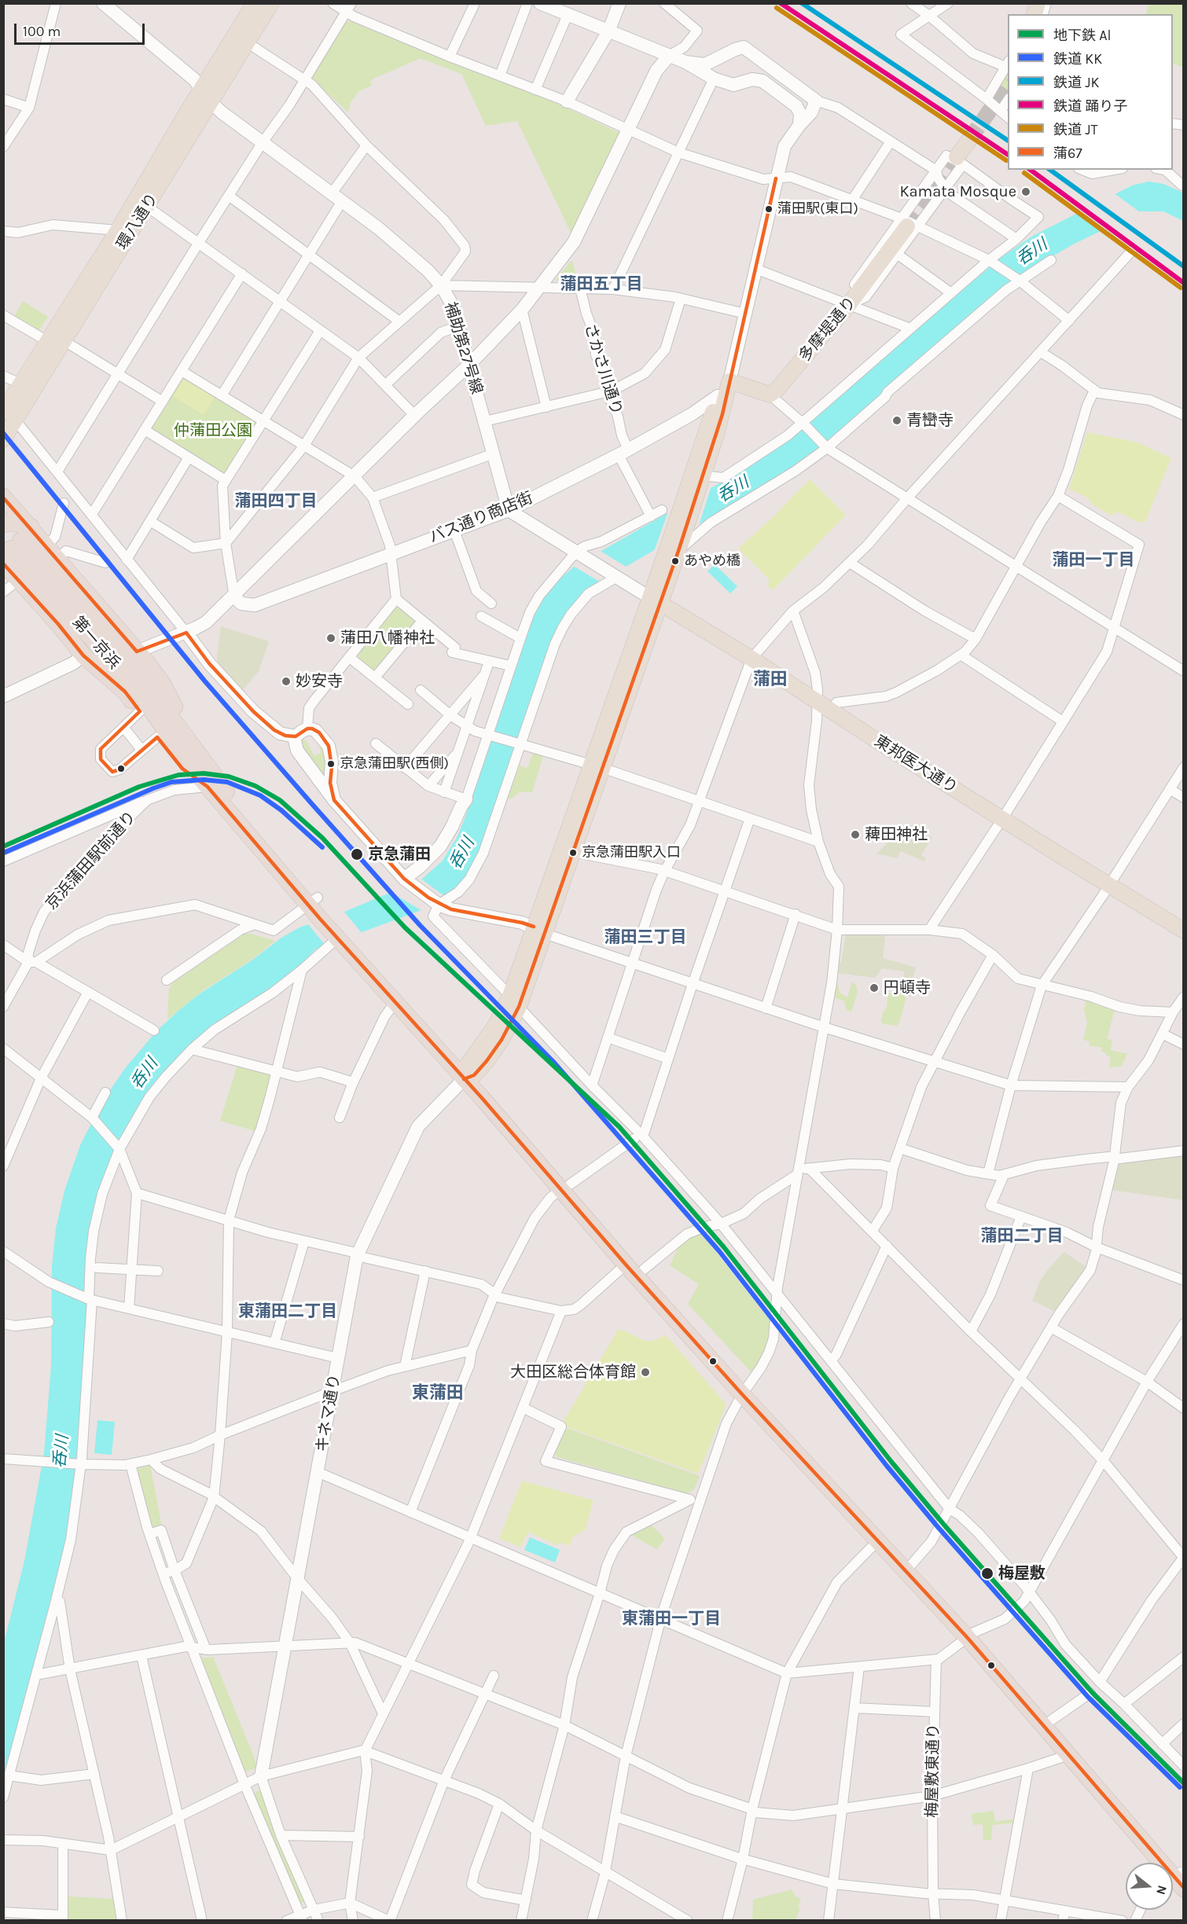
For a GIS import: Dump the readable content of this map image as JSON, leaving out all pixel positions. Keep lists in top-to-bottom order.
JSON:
{
  "streets": {
    "highway": ["第一京浜"],
    "main road": ["環八通り", "多摩堤通り", "東邦医大通り"],
    "street": [
      "補助第27号線",
      "さかさ川通り",
      "バス通り商店街",
      "京浜蒲田駅前通り",
      "キネマ通り",
      "梅屋敷東通り"
    ]
  },
  "crossings": [
    ["環八通り", "補助第27号線"],
    ["補助第27号線", "バス通り商店街"],
    ["さかさ川通り", "バス通り商店街"],
    ["第一京浜", "京浜蒲田駅前通り"],
    ["第一京浜", "キネマ通り"]
  ],
  "districts": [
    "蒲田五丁目",
    "蒲田四丁目",
    "蒲田一丁目",
    "蒲田",
    "蒲田三丁目",
    "蒲田二丁目",
    "東蒲田二丁目",
    "東蒲田",
    "東蒲田一丁目"
  ],
  "water": ["呑川"],
  "parks": ["仲蒲田公園"],
  "places": [
    "Kamata Mosque",
    "蒲田駅(東口)",
    "青巒寺",
    "あやめ橋",
    "蒲田八幡神社",
    "妙安寺",
    "京急蒲田駅(西側)",
    "薭田神社",
    "京急蒲田駅入口",
    "京急蒲田",
    "円頓寺",
    "大田区総合体育館",
    "梅屋敷"
  ],
  "lines": [
    "rail line JK",
    "rail line 踊り子",
    "rail line JT",
    "transit line 蒲67",
    "rail line KK",
    "metro line Al"
  ],
  "legend": [
    "地下鉄 Al",
    "鉄道 KK",
    "鉄道 JK",
    "鉄道 踊り子",
    "鉄道 JT",
    "蒲67"
  ],
  "scale_bar": "100 m",
  "north": "right"
}
